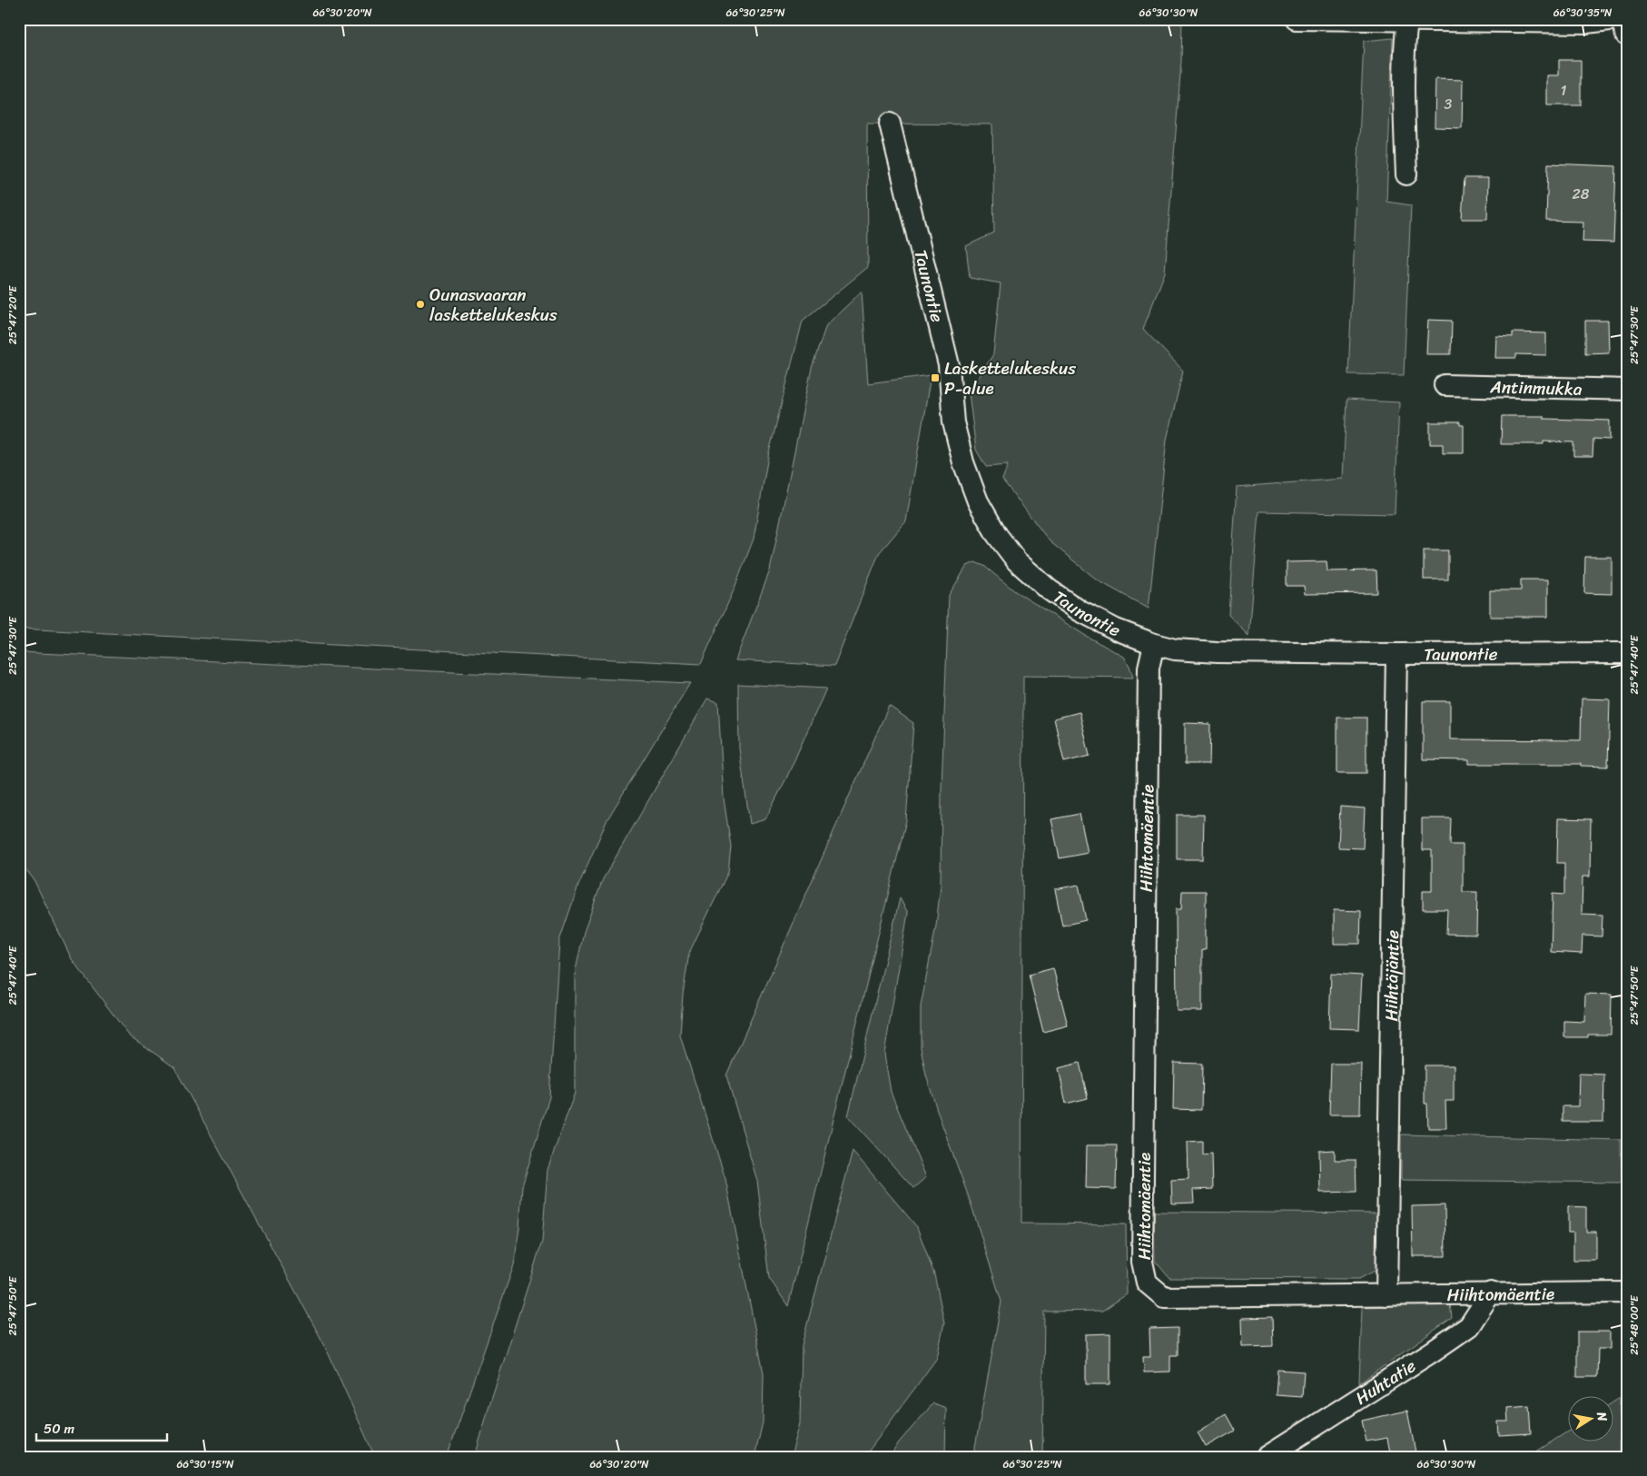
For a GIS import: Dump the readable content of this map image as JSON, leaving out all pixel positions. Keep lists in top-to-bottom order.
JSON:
{
  "streets": {
    "street": [
      "Taunontie",
      "Antinmukka",
      "Hiihtomäentie",
      "Hiihtäjäntie",
      "Huhtatie"
    ]
  },
  "crossings": [
    ["Taunontie", "Hiihtomäentie"],
    ["Taunontie", "Hiihtäjäntie"],
    ["Hiihtomäentie", "Hiihtäjäntie"],
    ["Hiihtomäentie", "Huhtatie"]
  ],
  "places": {
    "other": ["Ounasvaaran laskettelukeskus"],
    "transit": ["Laskettelukeskus P-alue"]
  },
  "house_numbers": ["1", "3", "28"],
  "scale_bar": "50 m",
  "north": "right",
  "coordinates": [
    "66°30'20\"N",
    "66°30'25\"N",
    "66°30'30\"N",
    "66°30'35\"N",
    "25°47'20\"E",
    "25°47'30\"E",
    "25°47'40\"E",
    "25°47'50\"E",
    "25°48'00\"E",
    "66°30'15\"N"
  ]
}
